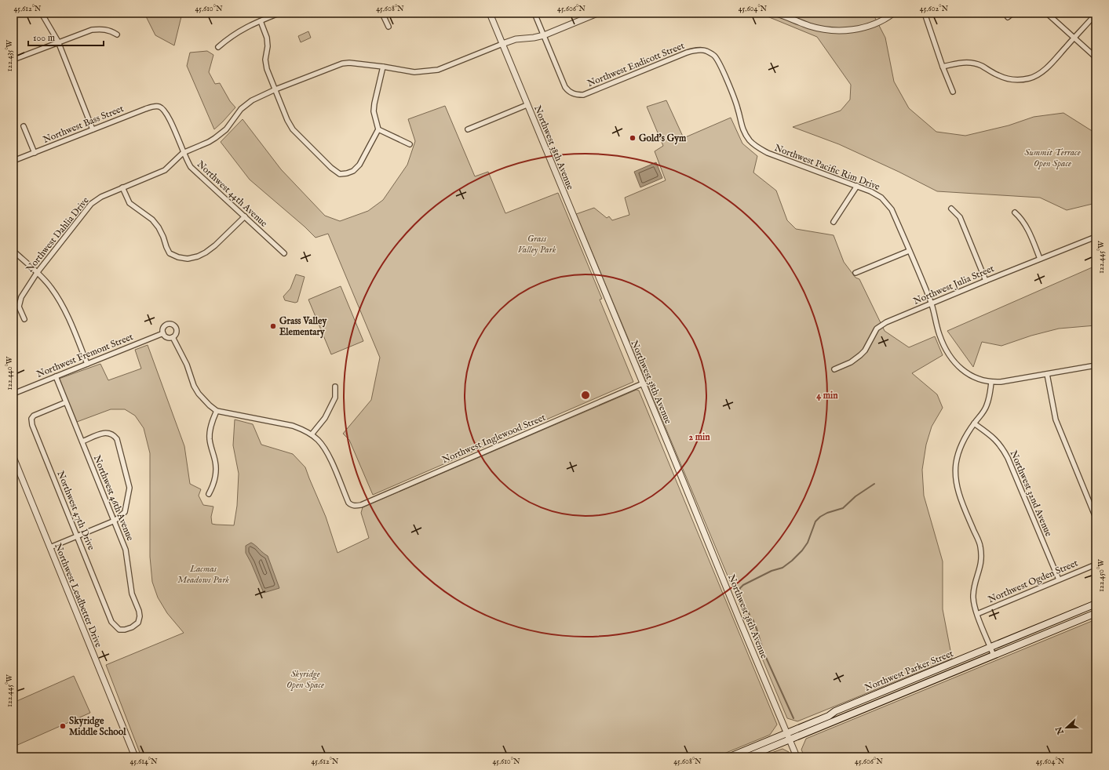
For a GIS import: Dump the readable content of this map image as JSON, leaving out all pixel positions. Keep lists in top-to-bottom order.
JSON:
{
  "streets": {
    "main road": ["Northwest Parker Street"],
    "street": [
      "Northwest Endicott Street",
      "Northwest Bass Street",
      "Northwest 38th Avenue",
      "Northwest Pacific Rim Drive",
      "Northwest 44th Avenue",
      "Northwest Dahlia Drive",
      "Northwest Julia Street",
      "Northwest Fremont Street",
      "Northwest Inglewood Street",
      "Northwest 32nd Avenue",
      "Northwest 46th Avenue",
      "Northwest 47th Drive",
      "Northwest Ogden Street",
      "Northwest Leadbetter Drive"
    ]
  },
  "crossings": [
    ["Northwest Endicott Street", "Northwest Pacific Rim Drive"],
    ["Northwest Endicott Street", "Northwest Dahlia Drive"],
    ["Northwest Bass Street", "Northwest 44th Avenue"],
    ["Northwest 38th Avenue", "Northwest Dahlia Drive"],
    ["Northwest 38th Avenue", "Northwest Inglewood Street"],
    ["Northwest 38th Avenue", "Northwest Parker Street"],
    ["Northwest Pacific Rim Drive", "Northwest Julia Street"],
    ["Northwest 44th Avenue", "Northwest Dahlia Drive"],
    ["Northwest Fremont Street", "Northwest 46th Avenue"],
    ["Northwest 32nd Avenue", "Northwest Ogden Street"],
    ["Northwest 46th Avenue", "Northwest 47th Drive"]
  ],
  "parks": [
    "Summit Terrace Open Space",
    "Grass Valley Park",
    "Lacmas Meadows Park",
    "Skyridge Open Space"
  ],
  "places": ["Gold's Gym", "Grass Valley Elementary", "Skyridge Middle School"],
  "scale_bar": "100 m",
  "north": "left",
  "coordinates": [
    "45.612°N",
    "45.610°N",
    "45.608°N",
    "45.606°N",
    "45.604°N",
    "45.602°N",
    "122.435°W",
    "122.445°W",
    "122.440°W",
    "122.450°W",
    "45.614°N"
  ],
  "rings": ["4 min", "2 min"]
}
